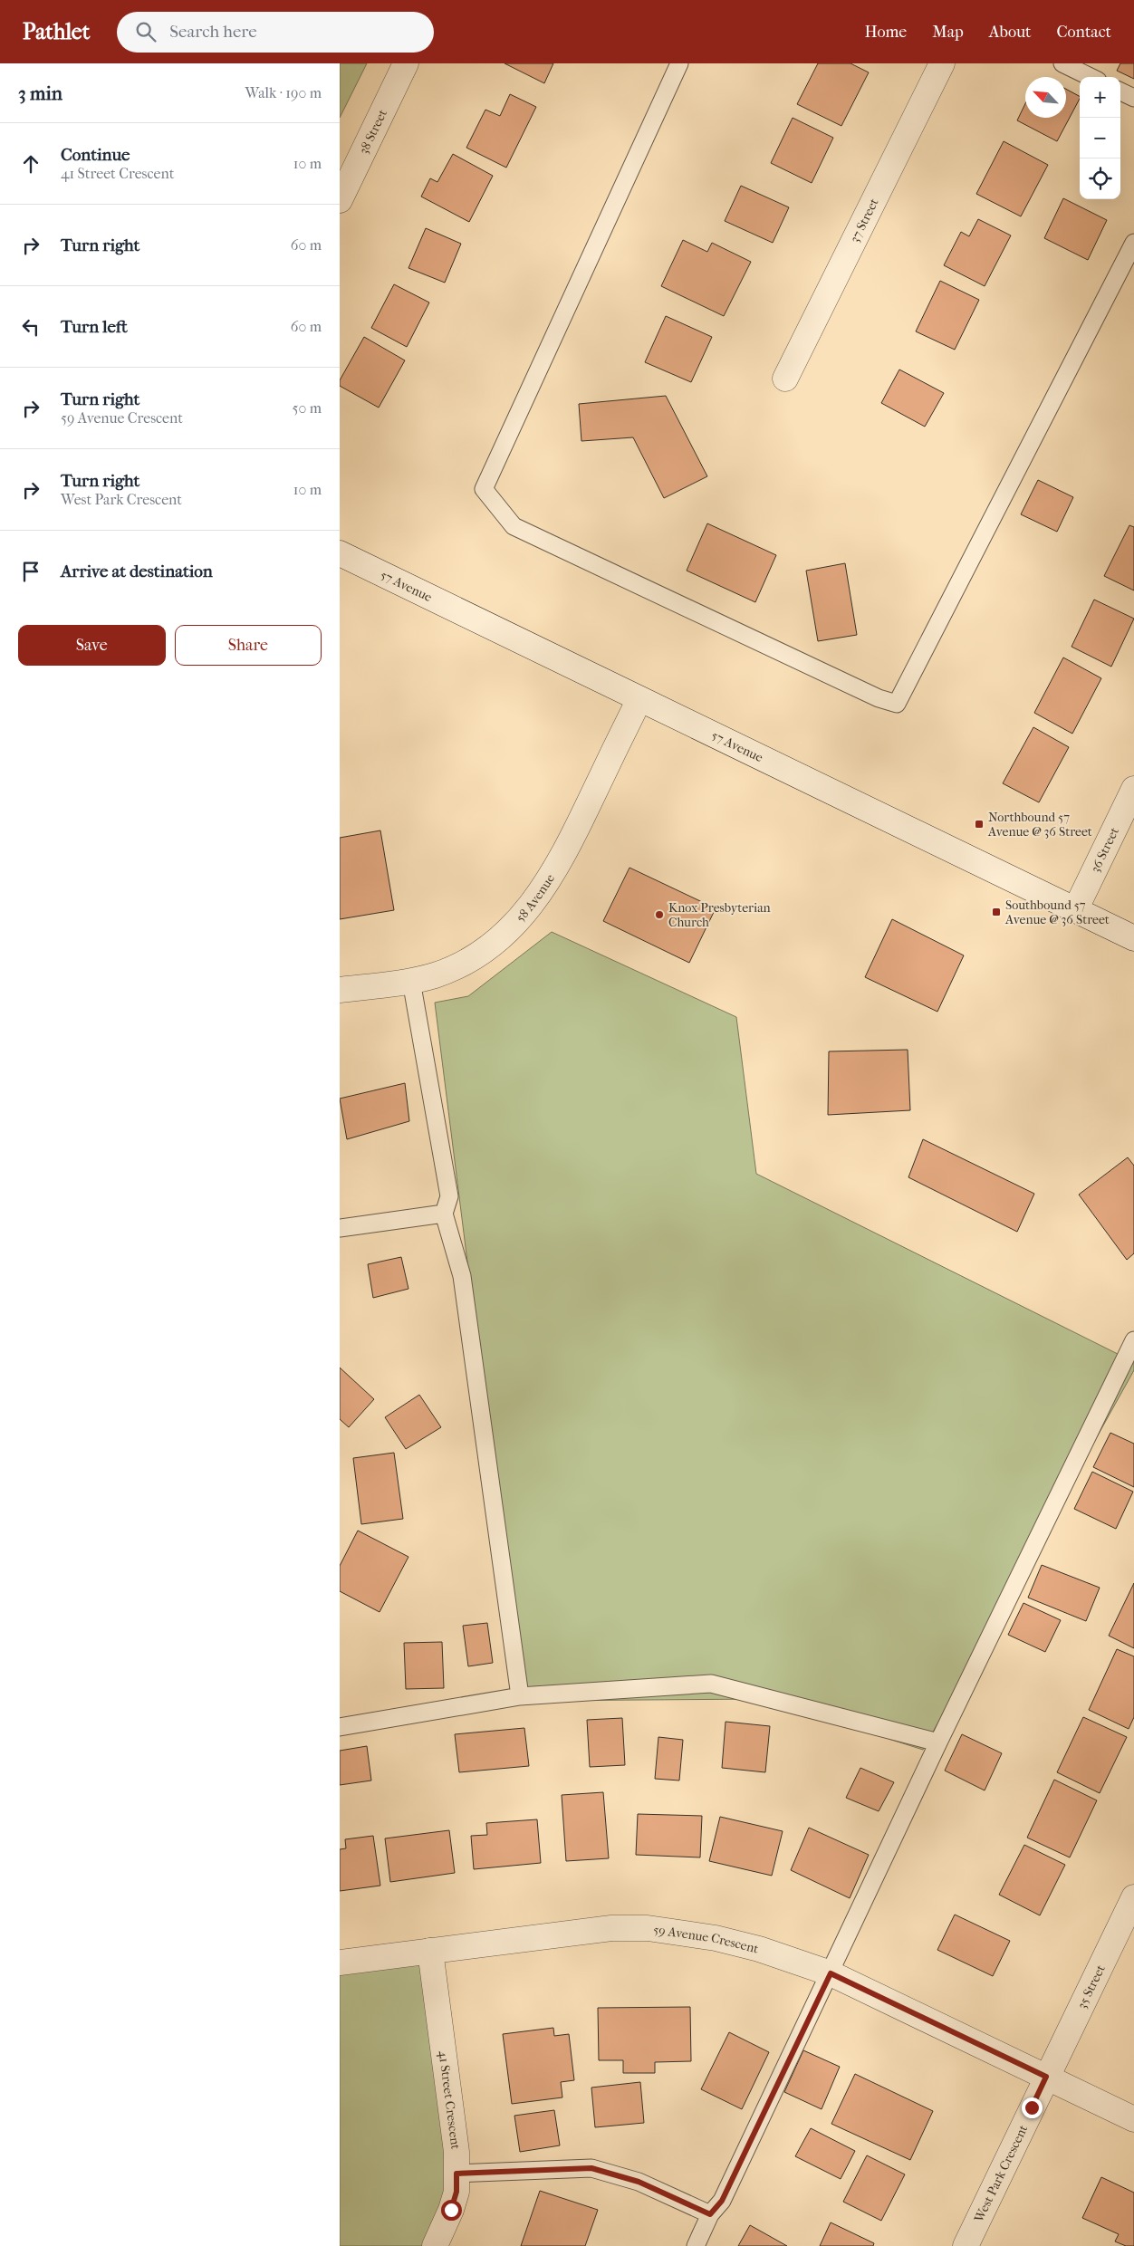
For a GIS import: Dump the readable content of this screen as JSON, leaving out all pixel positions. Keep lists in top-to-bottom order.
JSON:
{
  "streets": {
    "street": [
      "38 Street",
      "37 Street",
      "57 Avenue",
      "36 Street",
      "58 Avenue",
      "59 Avenue Crescent",
      "35 Street",
      "41 Street Crescent",
      "West Park Crescent"
    ]
  },
  "crossings": [
    ["57 Avenue", "36 Street"],
    ["57 Avenue", "58 Avenue"],
    ["59 Avenue Crescent", "35 Street"],
    ["59 Avenue Crescent", "41 Street Crescent"],
    ["59 Avenue Crescent", "West Park Crescent"],
    ["35 Street", "West Park Crescent"]
  ],
  "places": {
    "transit": ["Northbound 57 Avenue @ 36 Street", "Southbound 57 Avenue @ 36 Street"],
    "other": ["Knox Presbyterian Church"]
  },
  "north": "top left",
  "page": {
    "header": "Pathlet",
    "search": "Search here",
    "nav": [
      "Home",
      "Map",
      "About",
      "Contact"
    ],
    "heading": ["3 min", "Walk · 190 m"],
    "map_buttons": ["+", "−"],
    "list": [
      ["Continue", "41 Street Crescent", "10 m"],
      ["Turn right", "60 m"],
      ["Turn left", "60 m"],
      ["Turn right", "59 Avenue Crescent", "50 m"],
      ["Turn right", "West Park Crescent", "10 m"],
      "Arrive at destination"
    ],
    "buttons": ["Save", "Share"]
  }
}
